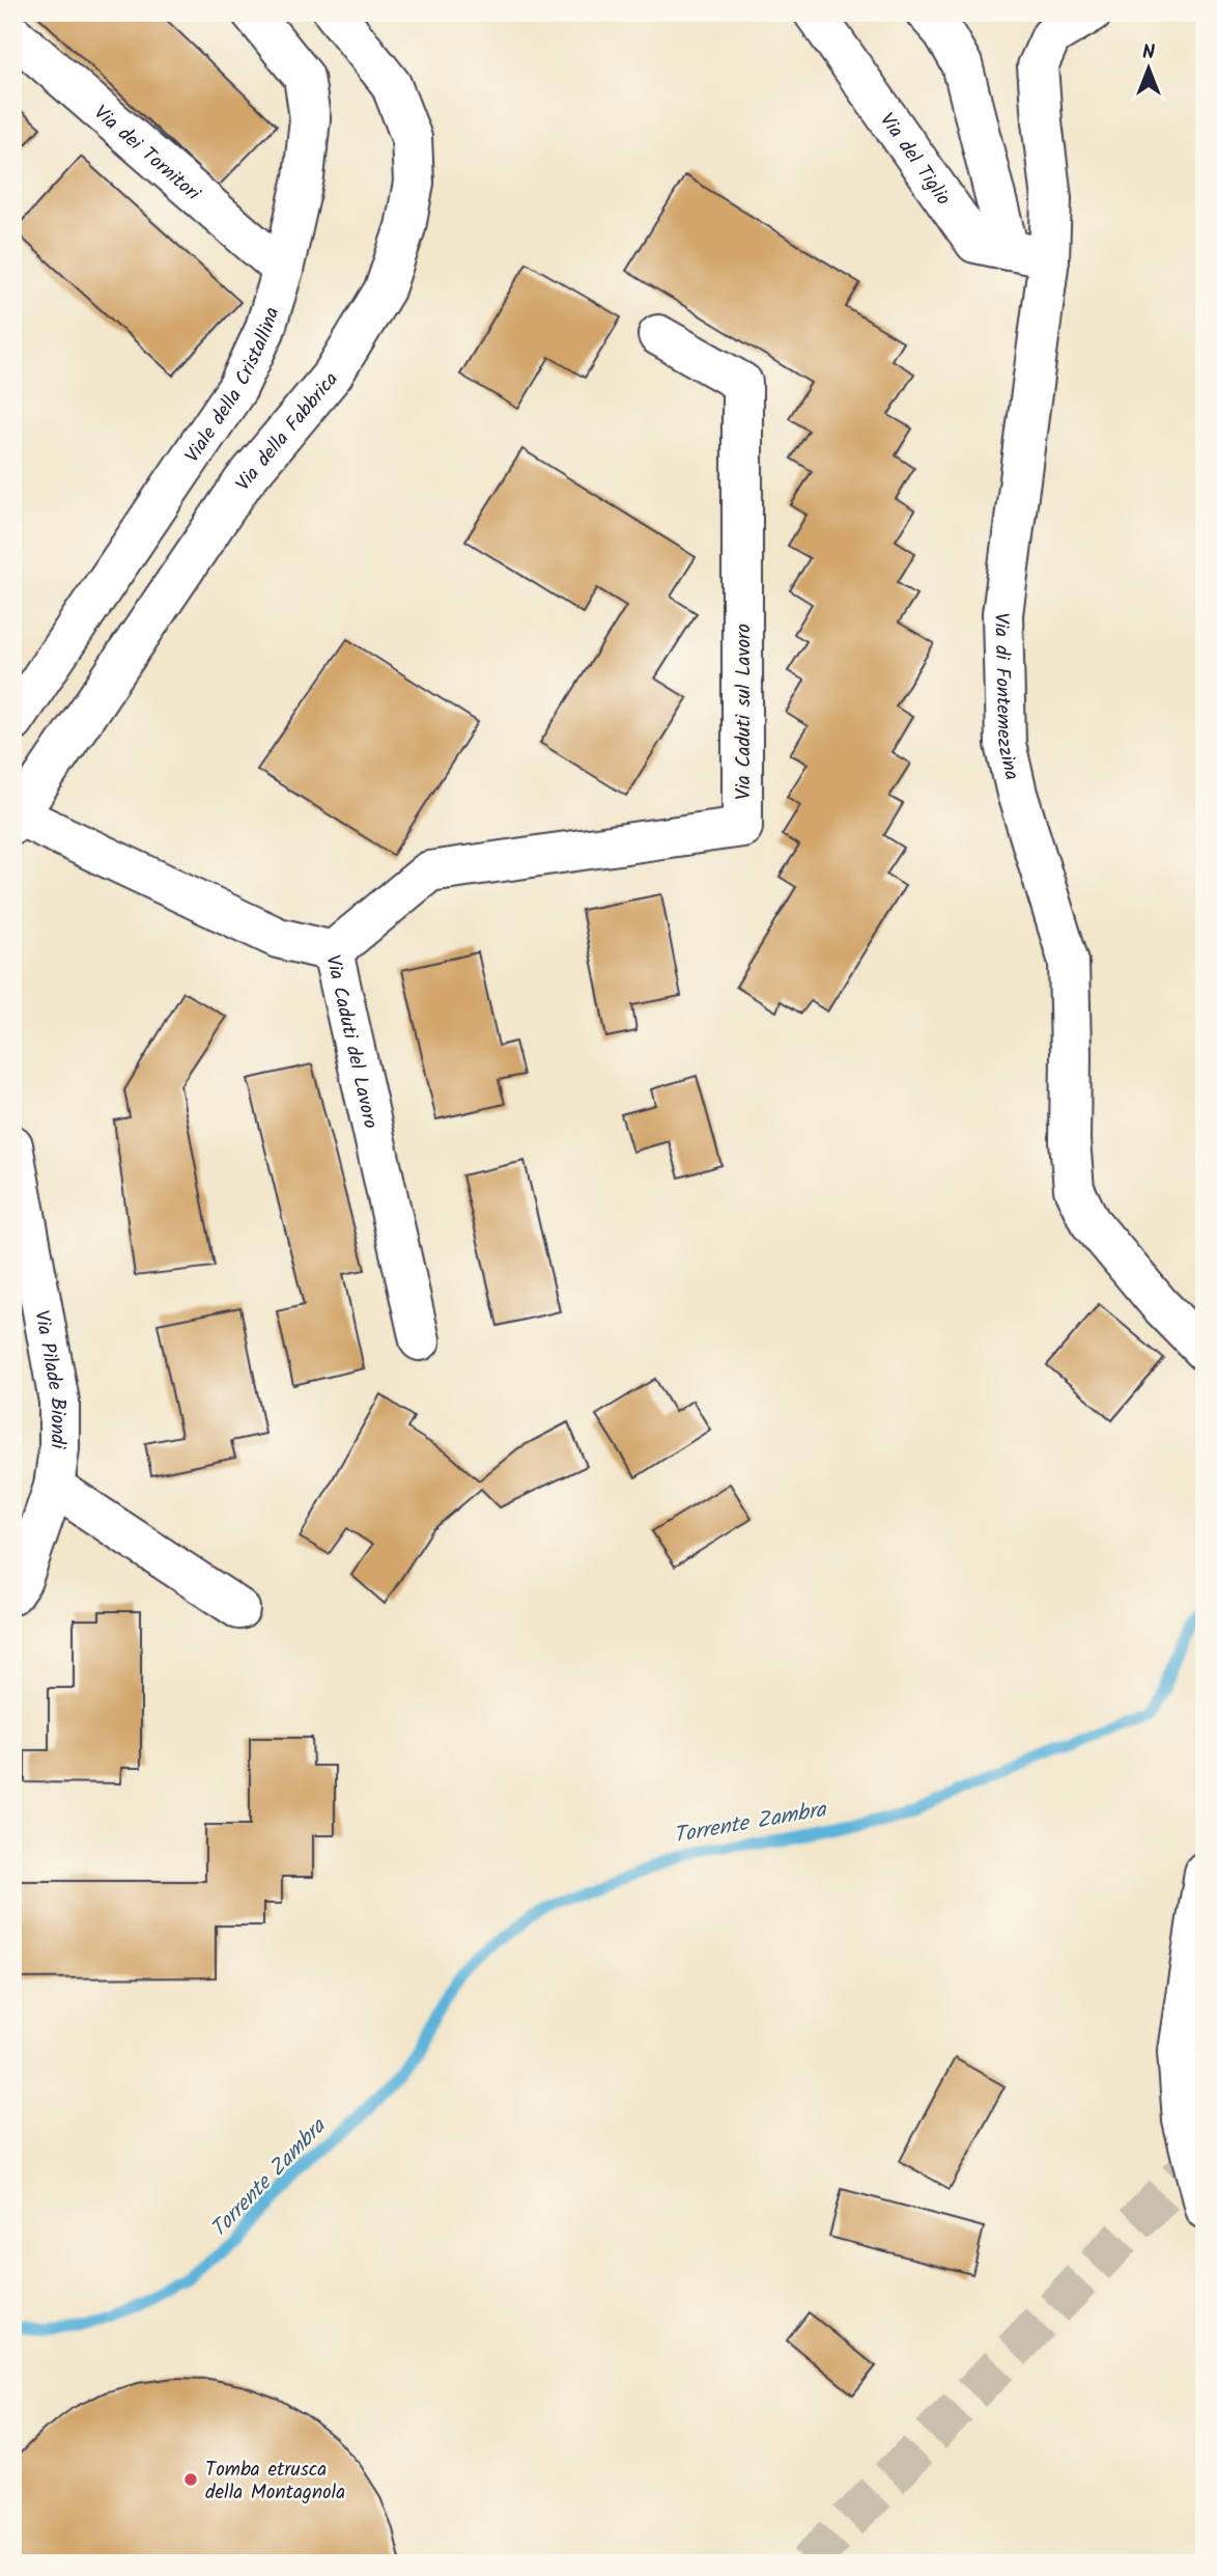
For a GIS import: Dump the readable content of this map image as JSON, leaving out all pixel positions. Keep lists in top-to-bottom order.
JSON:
{
  "streets": {
    "street": [
      "Via dei Tornitori",
      "Via del Tiglio",
      "Viale della Cristallina",
      "Via della Fabbrica",
      "Via di Fontemezzina",
      "Via Caduti sul Lavoro",
      "Via Caduti del Lavoro",
      "Via Pilade Biondi"
    ]
  },
  "crossings": [
    ["Via dei Tornitori", "Viale della Cristallina"],
    ["Via del Tiglio", "Via di Fontemezzina"],
    ["Via della Fabbrica", "Via Caduti del Lavoro"],
    ["Via Caduti sul Lavoro", "Via Caduti del Lavoro"]
  ],
  "water": ["Torrente Zambra"],
  "places": ["Tomba etrusca della Montagnola"],
  "north": "top"
}
